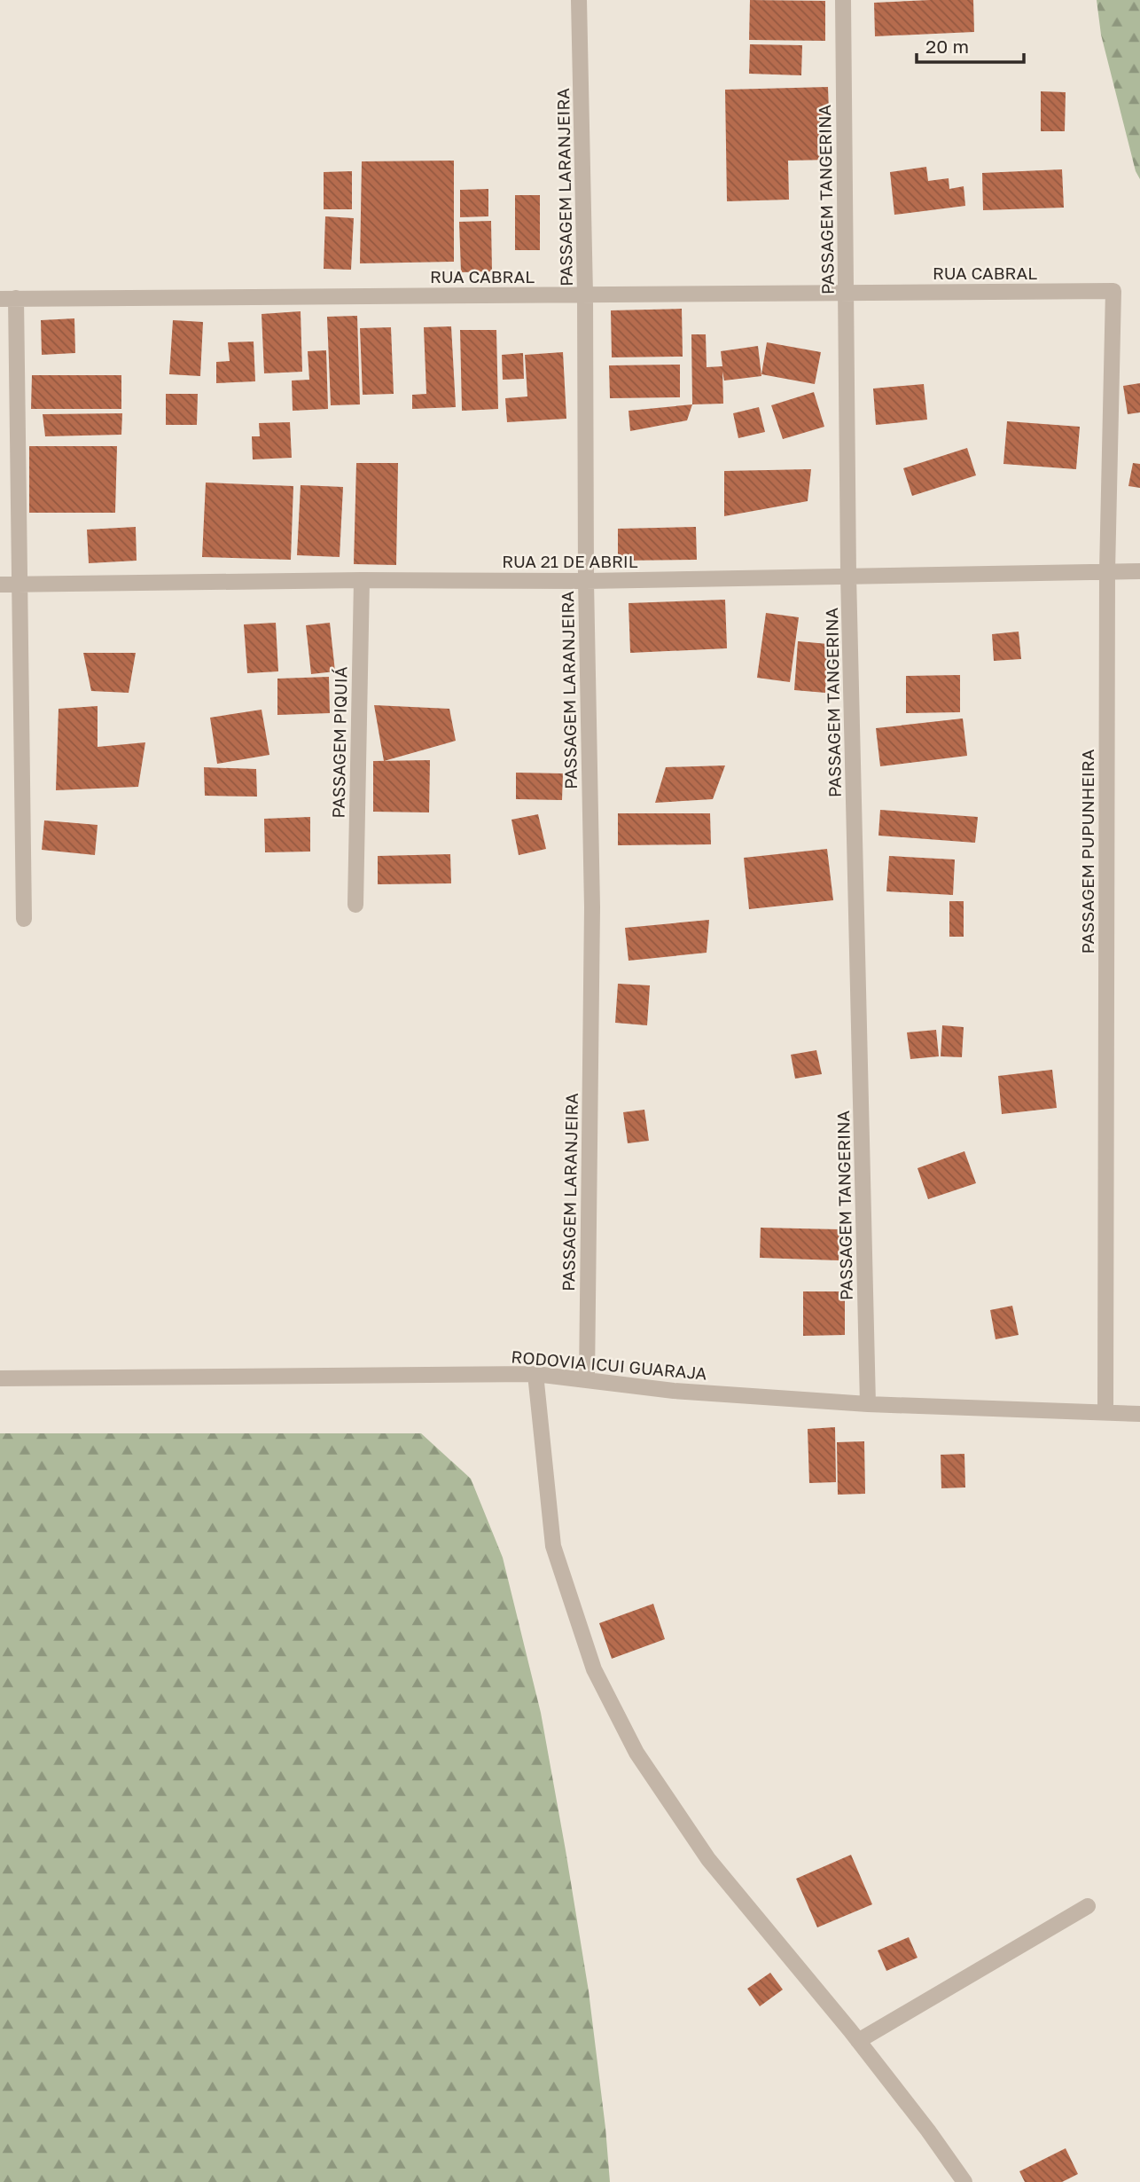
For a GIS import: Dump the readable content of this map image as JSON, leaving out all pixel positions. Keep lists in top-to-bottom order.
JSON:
{
  "streets": {
    "street": [
      "PASSAGEM LARANJEIRA",
      "PASSAGEM TANGERINA",
      "RUA CABRAL",
      "RUA 21 DE ABRIL",
      "PASSAGEM PIQUIÁ",
      "PASSAGEM PUPUNHEIRA",
      "RODOVIA ICUI GUARAJA"
    ]
  },
  "crossings": [
    ["PASSAGEM LARANJEIRA", "RUA CABRAL"],
    ["PASSAGEM LARANJEIRA", "RUA 21 DE ABRIL"],
    ["PASSAGEM LARANJEIRA", "RODOVIA ICUI GUARAJA"],
    ["PASSAGEM TANGERINA", "RUA CABRAL"],
    ["PASSAGEM TANGERINA", "RUA 21 DE ABRIL"],
    ["PASSAGEM TANGERINA", "RODOVIA ICUI GUARAJA"],
    ["RUA CABRAL", "PASSAGEM PUPUNHEIRA"],
    ["RUA 21 DE ABRIL", "PASSAGEM PIQUIÁ"],
    ["RUA 21 DE ABRIL", "PASSAGEM PUPUNHEIRA"],
    ["PASSAGEM PUPUNHEIRA", "RODOVIA ICUI GUARAJA"]
  ],
  "scale_bar": "20 m"
}
